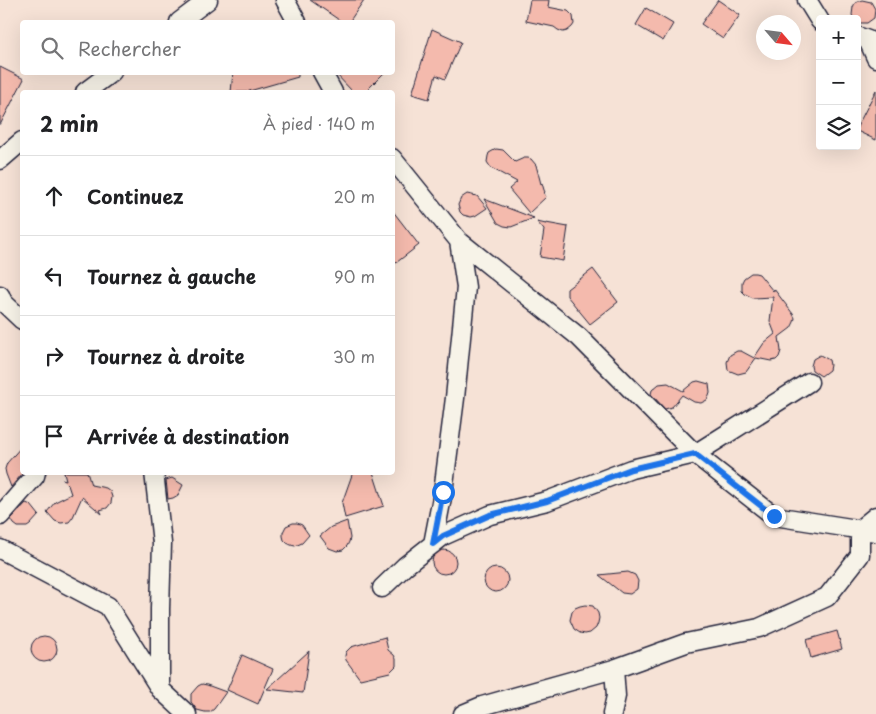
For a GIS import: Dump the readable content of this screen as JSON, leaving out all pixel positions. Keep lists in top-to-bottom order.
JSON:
{
  "north": "bottom right",
  "page": {
    "map_buttons": ["+", "−"],
    "search": "Rechercher",
    "heading": ["2 min", "À pied · 140 m"],
    "list": [
      ["Continuez", "20 m"],
      ["Tournez à gauche", "90 m"],
      ["Tournez à droite", "30 m"],
      "Arrivée à destination"
    ]
  }
}
